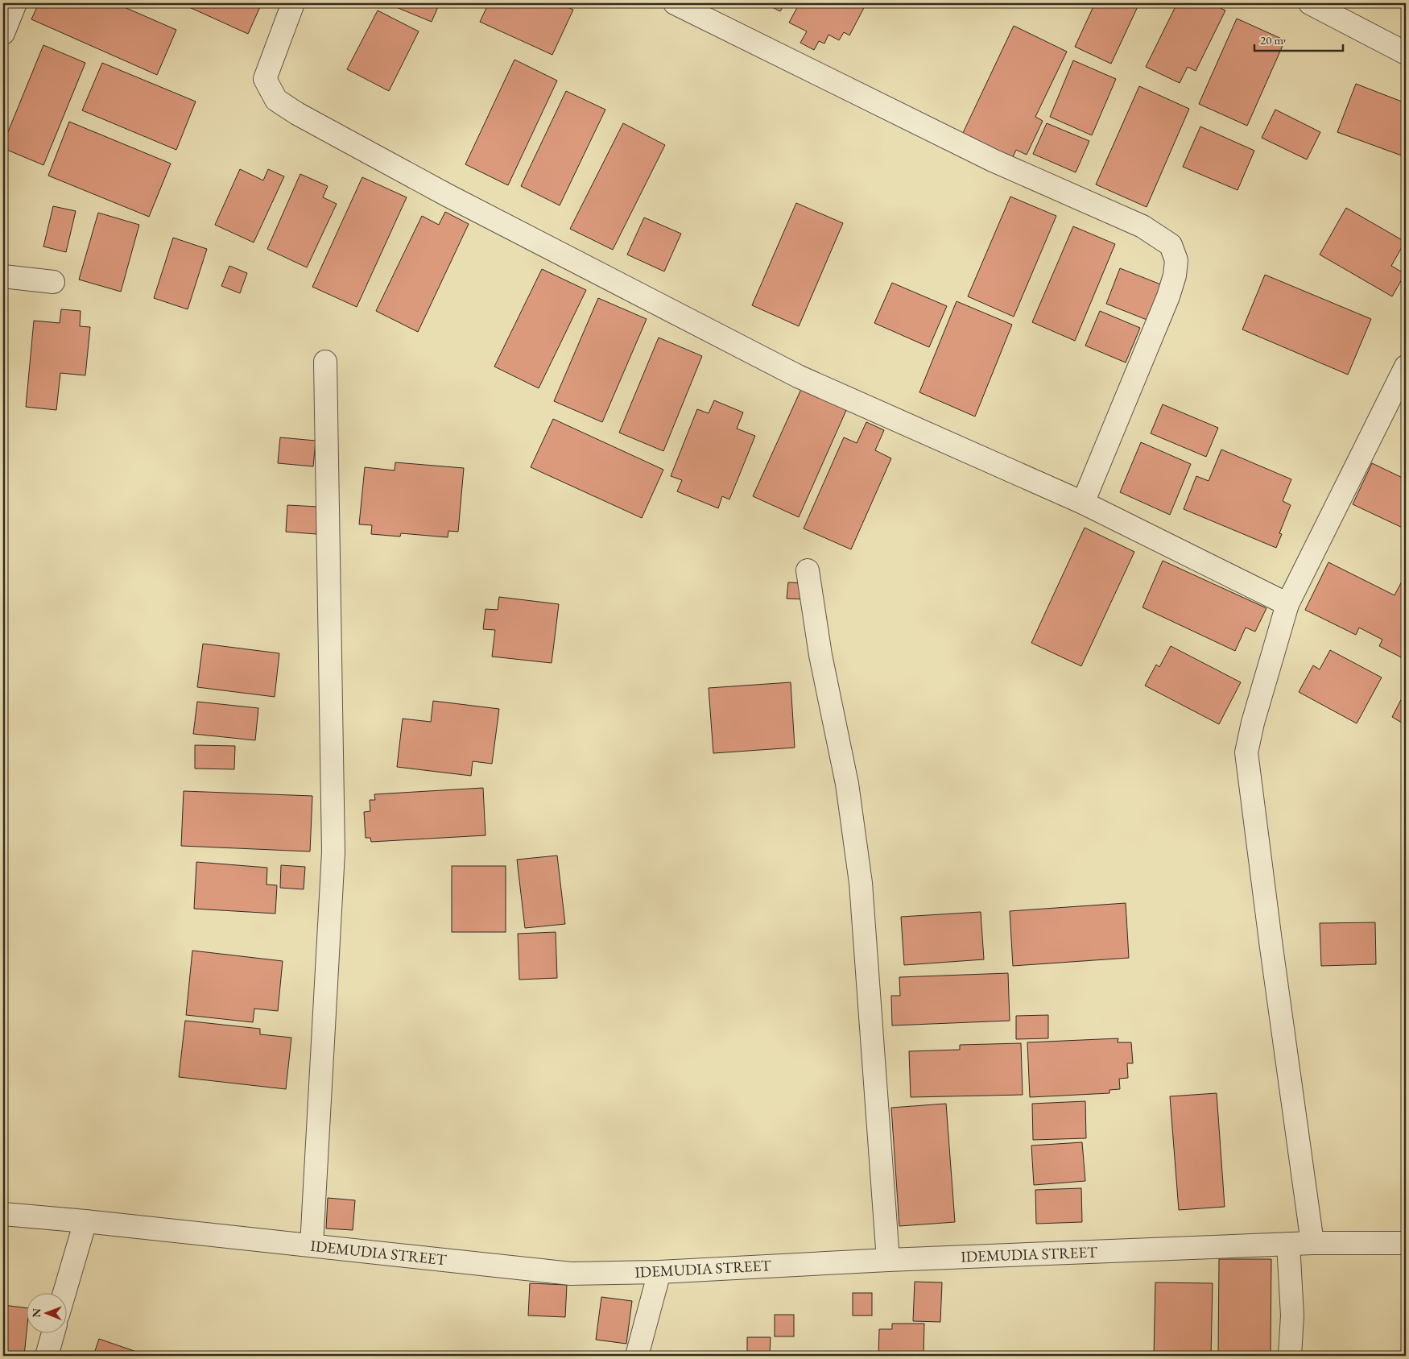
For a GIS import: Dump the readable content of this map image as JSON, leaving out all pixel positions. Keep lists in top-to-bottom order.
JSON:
{
  "streets": {
    "street": ["IDEMUDIA STREET"]
  },
  "scale_bar": "20 m",
  "north": "left"
}
